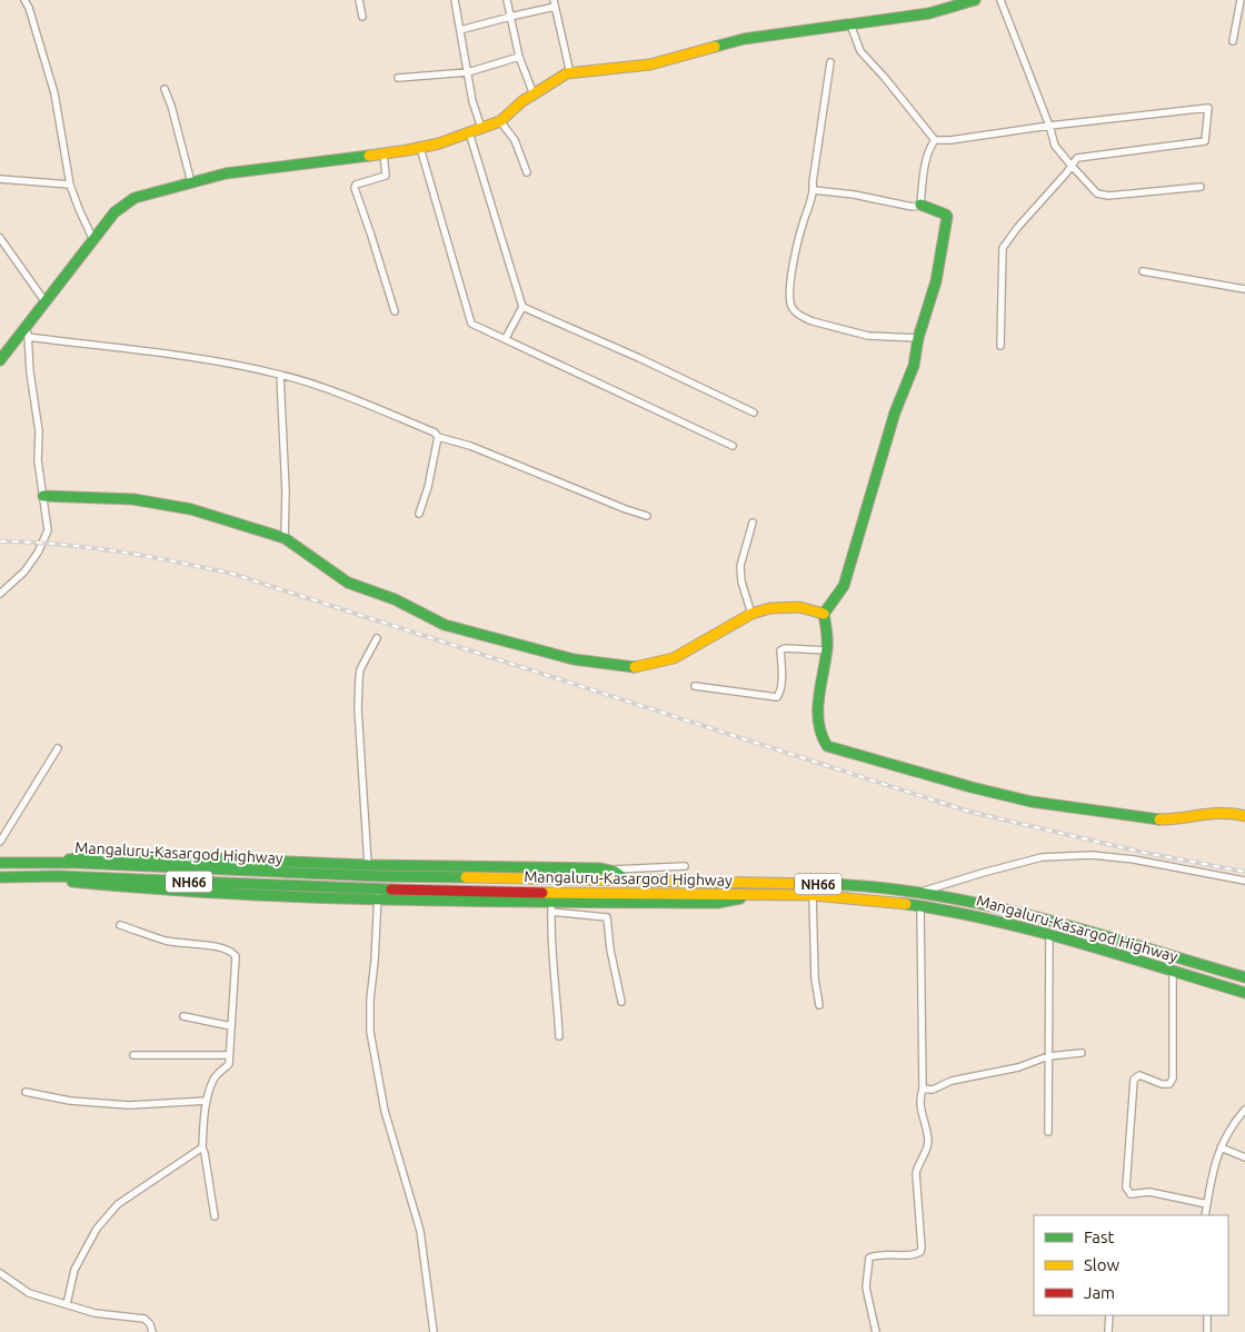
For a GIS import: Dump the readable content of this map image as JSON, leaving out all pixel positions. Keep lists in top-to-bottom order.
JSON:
{
  "streets": {
    "main road": ["Mangaluru-Kasargod Highway", "NH66"]
  },
  "legend": ["Fast", "Slow", "Jam"]
}
